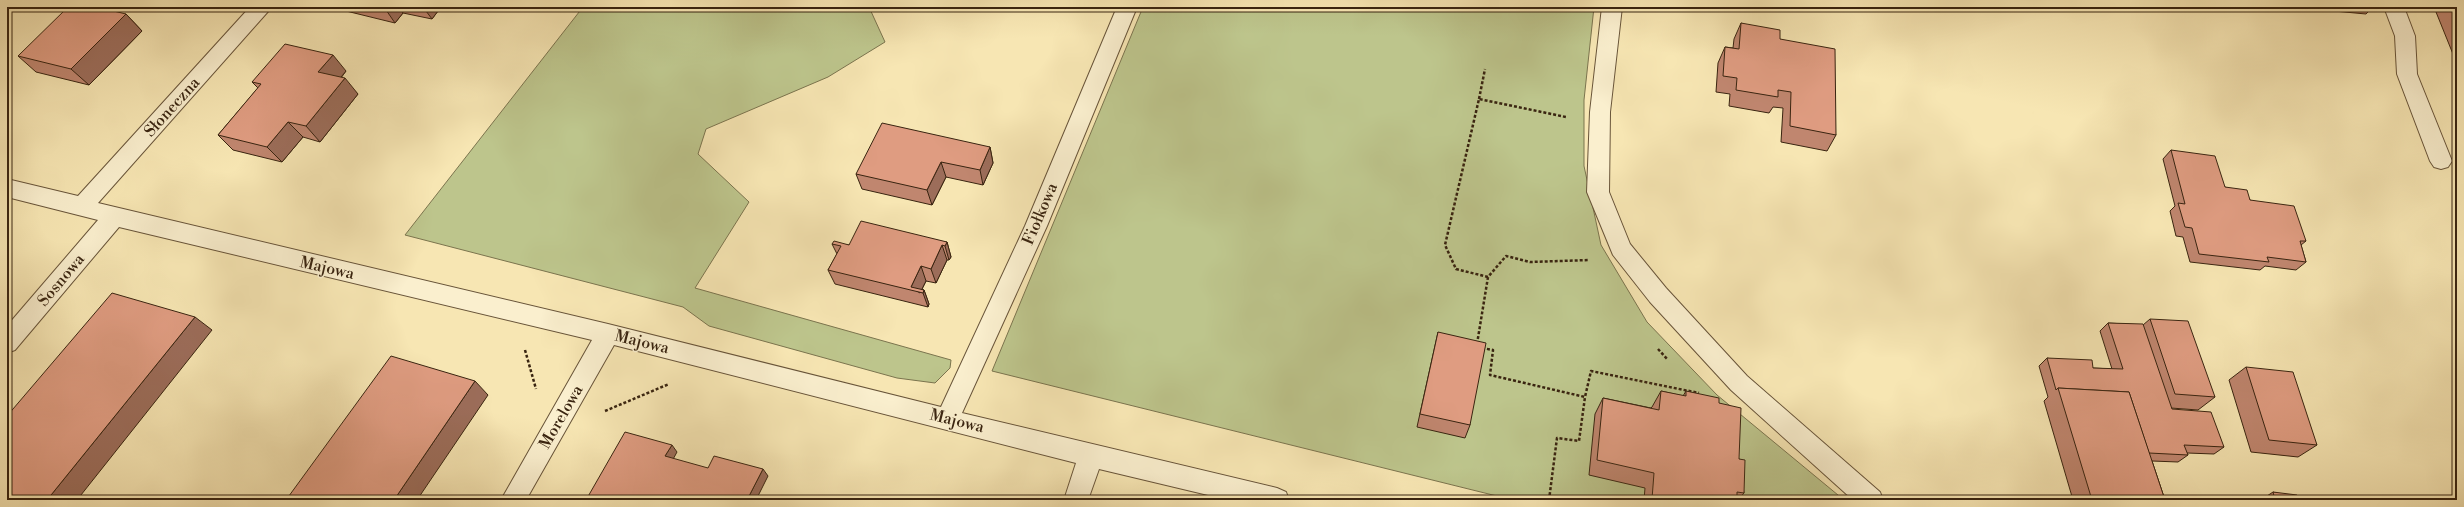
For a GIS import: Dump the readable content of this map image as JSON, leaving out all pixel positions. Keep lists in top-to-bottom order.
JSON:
{
  "streets": {
    "street": [
      "Słoneczna",
      "Fiołkowa",
      "Majowa",
      "Sosnowa",
      "Morelowa"
    ]
  },
  "crossings": [
    ["Słoneczna", "Majowa"],
    ["Fiołkowa", "Majowa"],
    ["Majowa", "Sosnowa"],
    ["Majowa", "Morelowa"]
  ]
}
